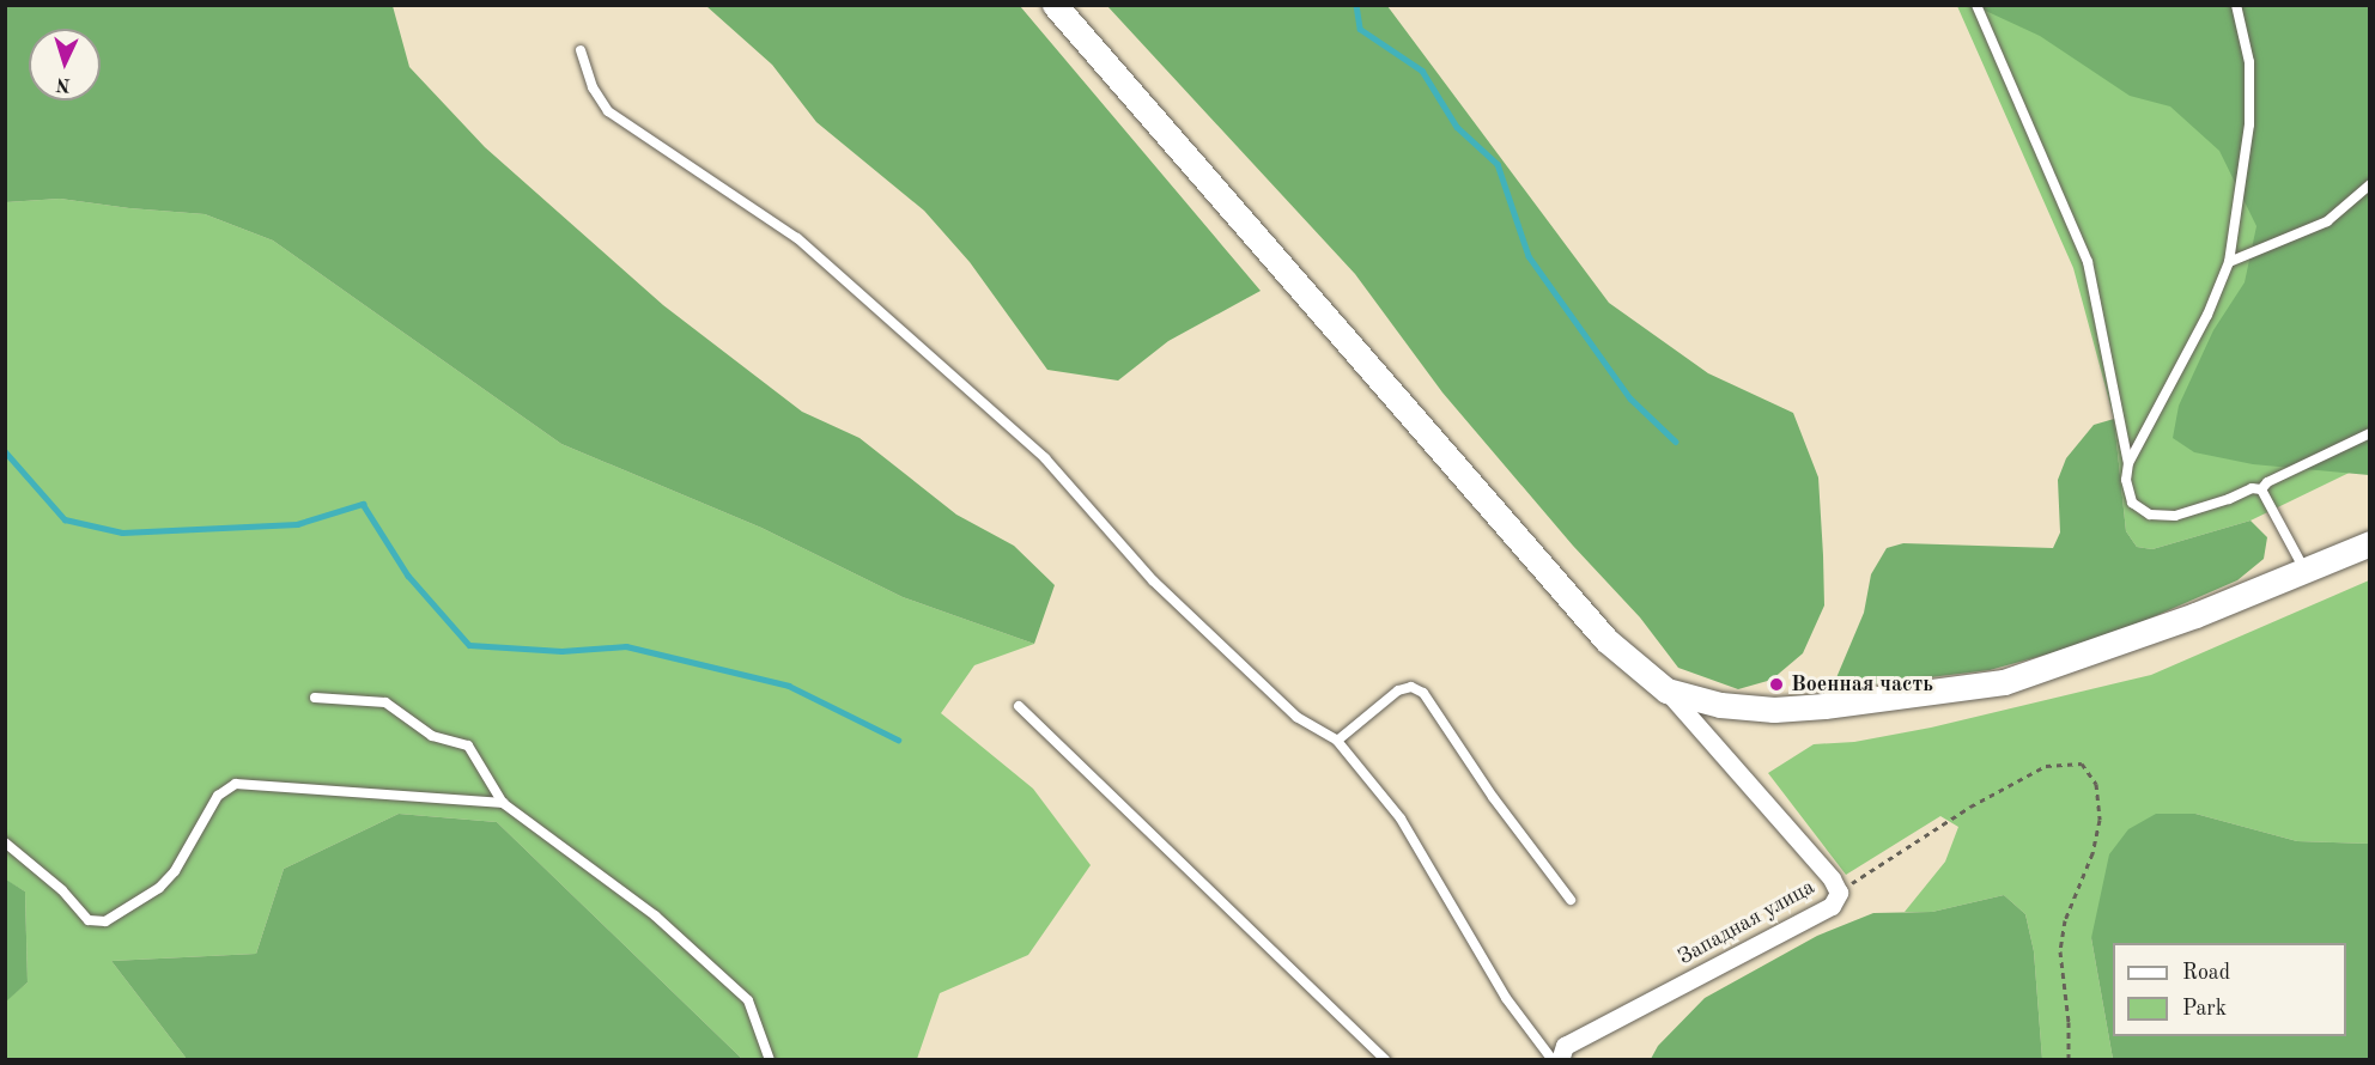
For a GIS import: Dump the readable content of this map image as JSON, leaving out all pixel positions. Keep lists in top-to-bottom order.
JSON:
{
  "streets": {
    "street": ["Западная улица"]
  },
  "places": ["Военная часть"],
  "legend": ["Road", "Park"],
  "north": "bottom"
}
